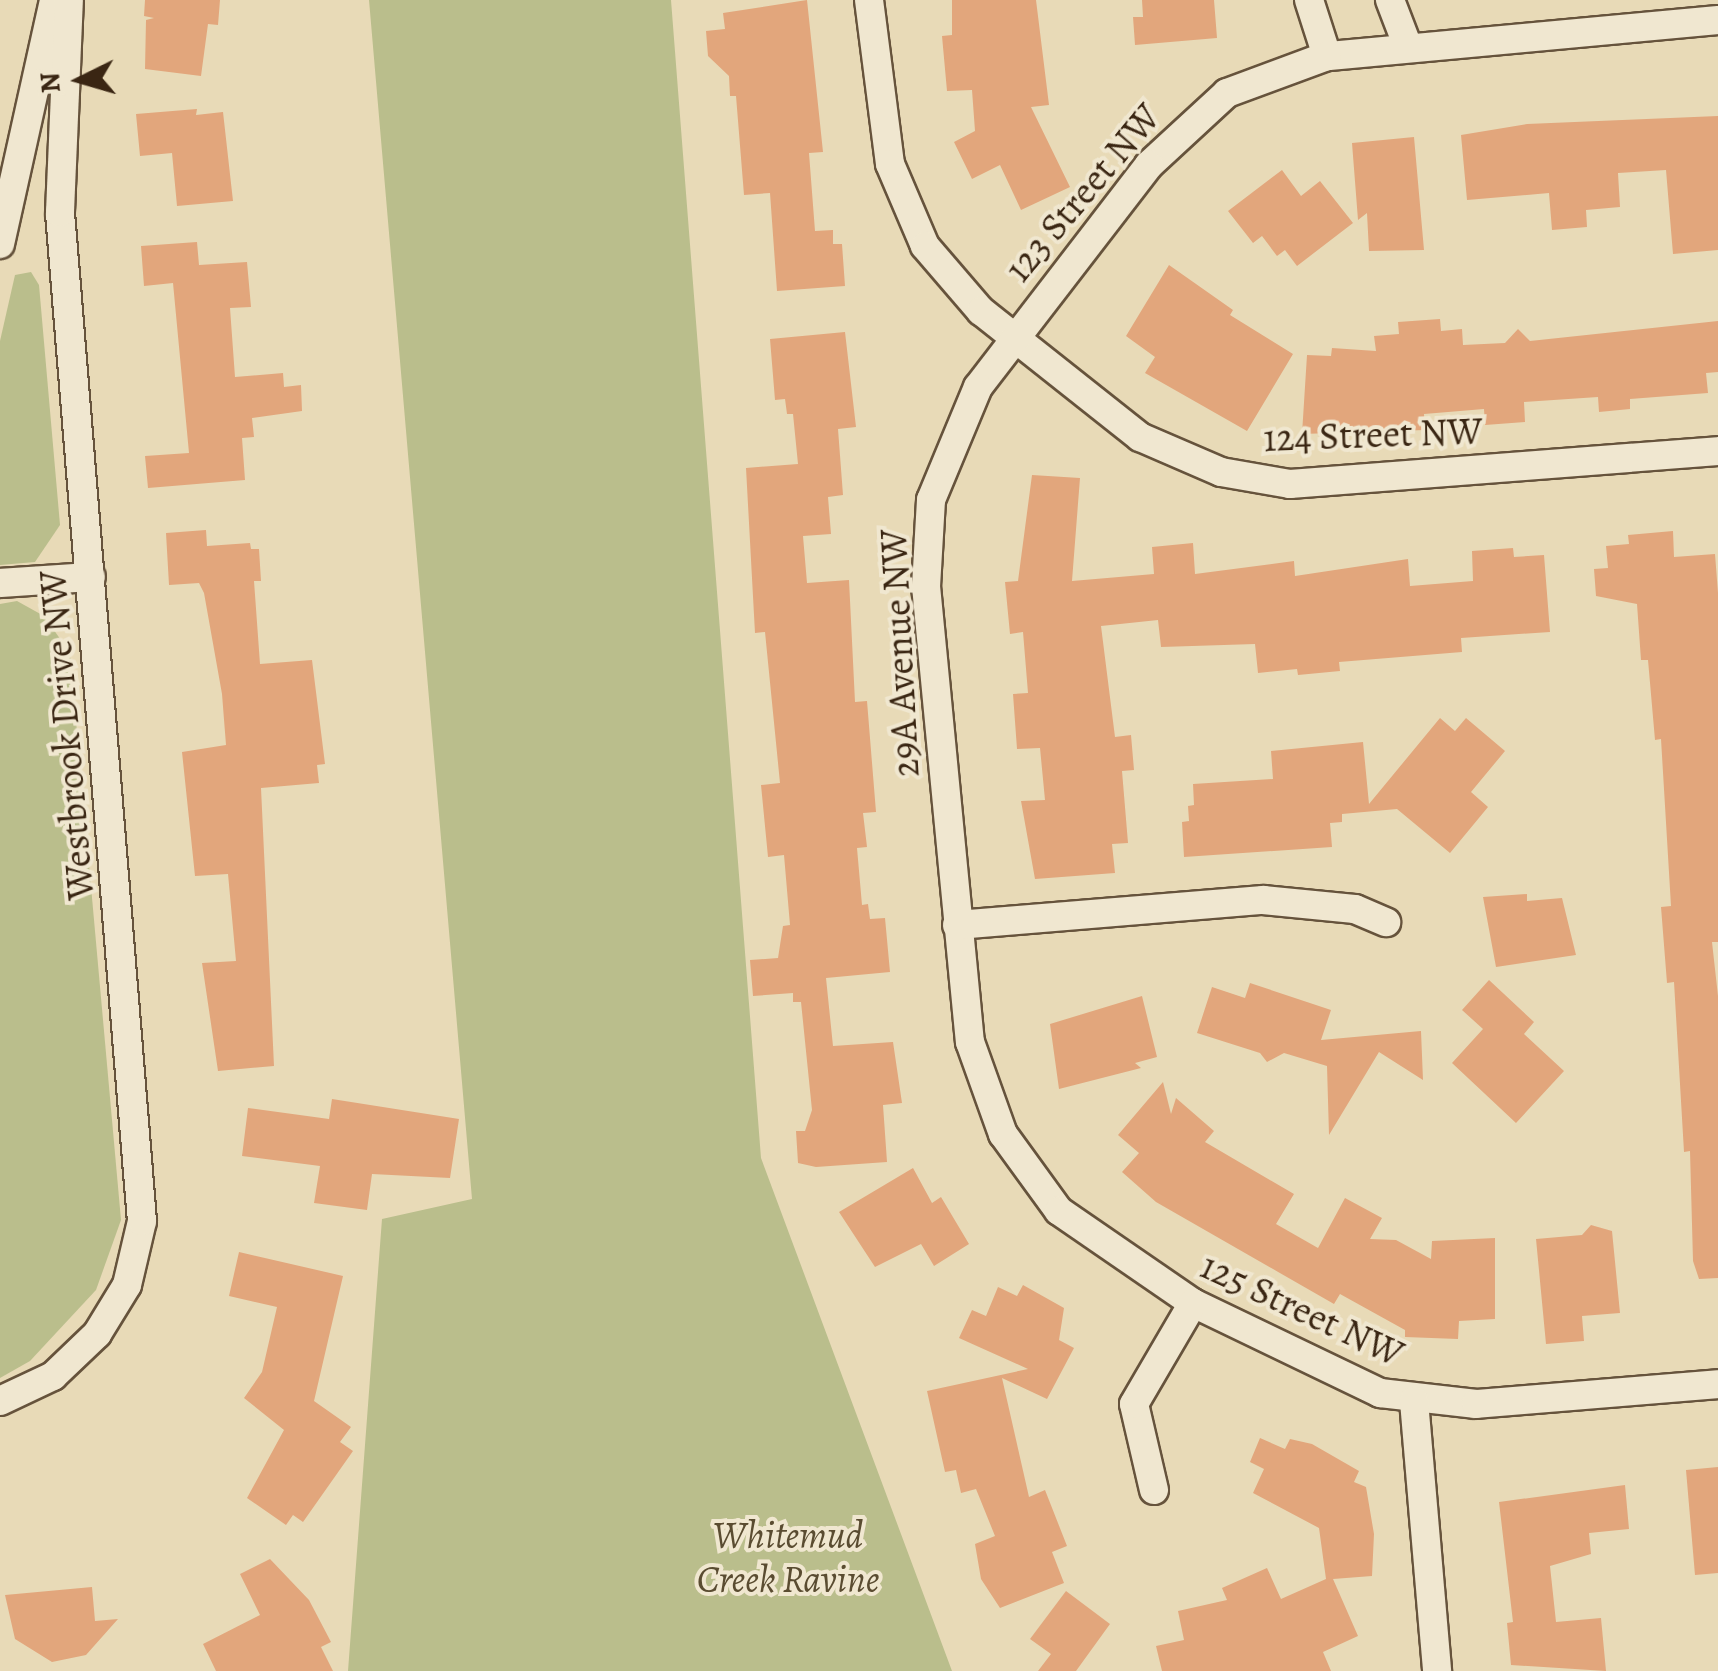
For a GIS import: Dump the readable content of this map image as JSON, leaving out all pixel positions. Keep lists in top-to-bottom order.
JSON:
{
  "streets": {
    "street": [
      "123 Street NW",
      "124 Street NW",
      "29A Avenue NW",
      "Westbrook Drive NW",
      "125 Street NW"
    ]
  },
  "crossings": [
    ["123 Street NW", "124 Street NW"],
    ["123 Street NW", "29A Avenue NW"],
    ["124 Street NW", "29A Avenue NW"],
    ["29A Avenue NW", "125 Street NW"]
  ],
  "parks": ["Whitemud Creek Ravine"],
  "north": "left"
}
